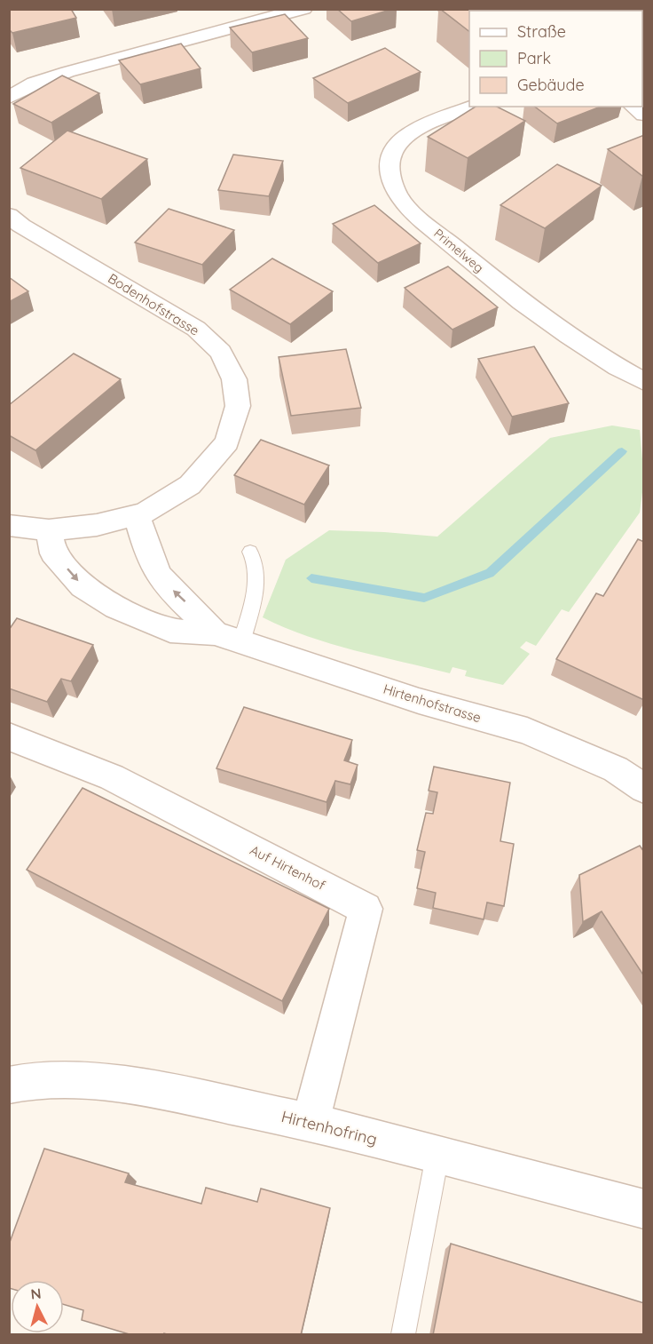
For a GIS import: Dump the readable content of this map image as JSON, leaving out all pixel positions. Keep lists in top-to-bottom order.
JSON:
{
  "streets": {
    "street": [
      "Primelweg",
      "Bodenhofstrasse",
      "Hirtenhofstrasse",
      "Auf Hirtenhof",
      "Hirtenhofring"
    ]
  },
  "crossings": [
    ["Bodenhofstrasse", "Hirtenhofstrasse"],
    ["Auf Hirtenhof", "Hirtenhofring"]
  ],
  "legend": ["Straße", "Park", "Gebäude"],
  "north": "top"
}
